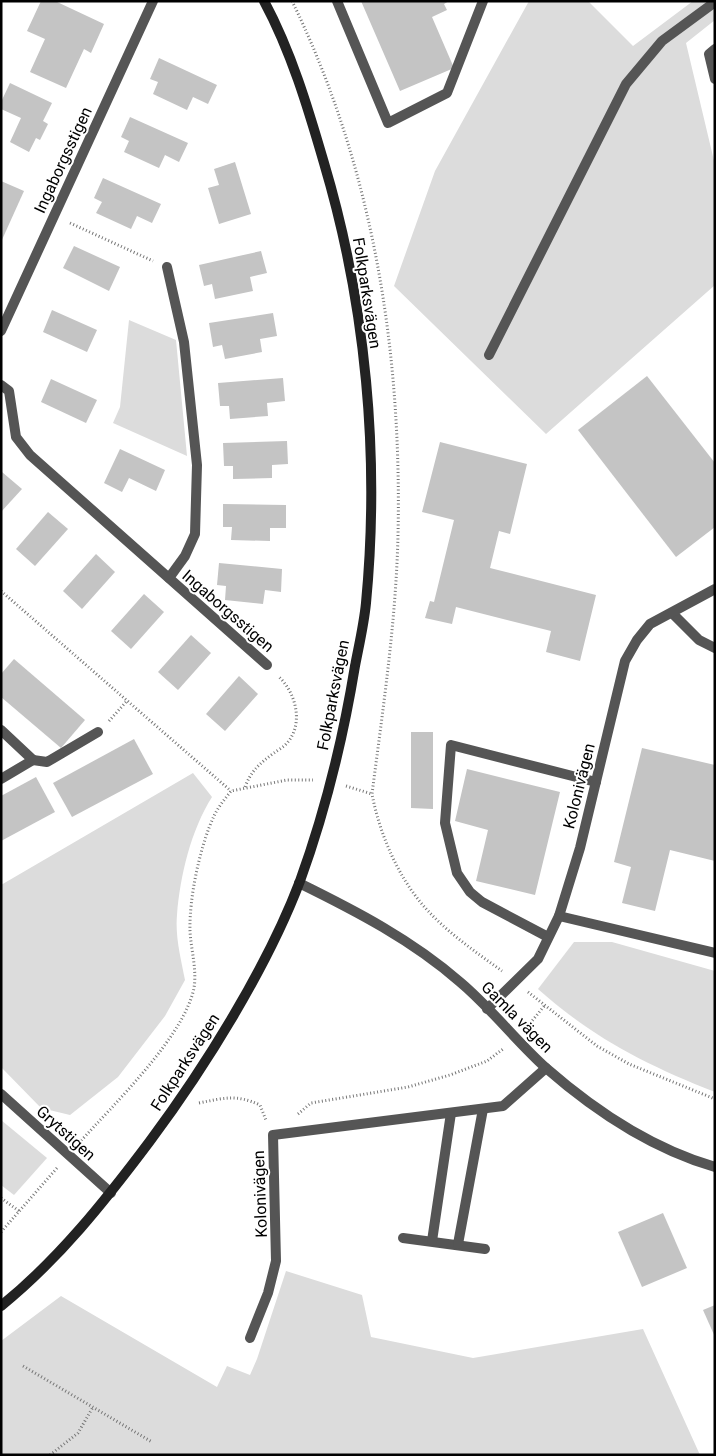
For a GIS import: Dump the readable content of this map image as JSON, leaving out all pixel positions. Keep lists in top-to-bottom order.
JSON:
{
  "streets": {
    "main road": ["Folkparksvägen"],
    "street": [
      "Ingaborgsstigen",
      "Kolonivägen",
      "Gamla vägen",
      "Grytstigen"
    ]
  },
  "crossings": [
    ["Folkparksvägen", "Gamla vägen"],
    ["Folkparksvägen", "Grytstigen"],
    ["Kolonivägen", "Gamla vägen"]
  ]
}
